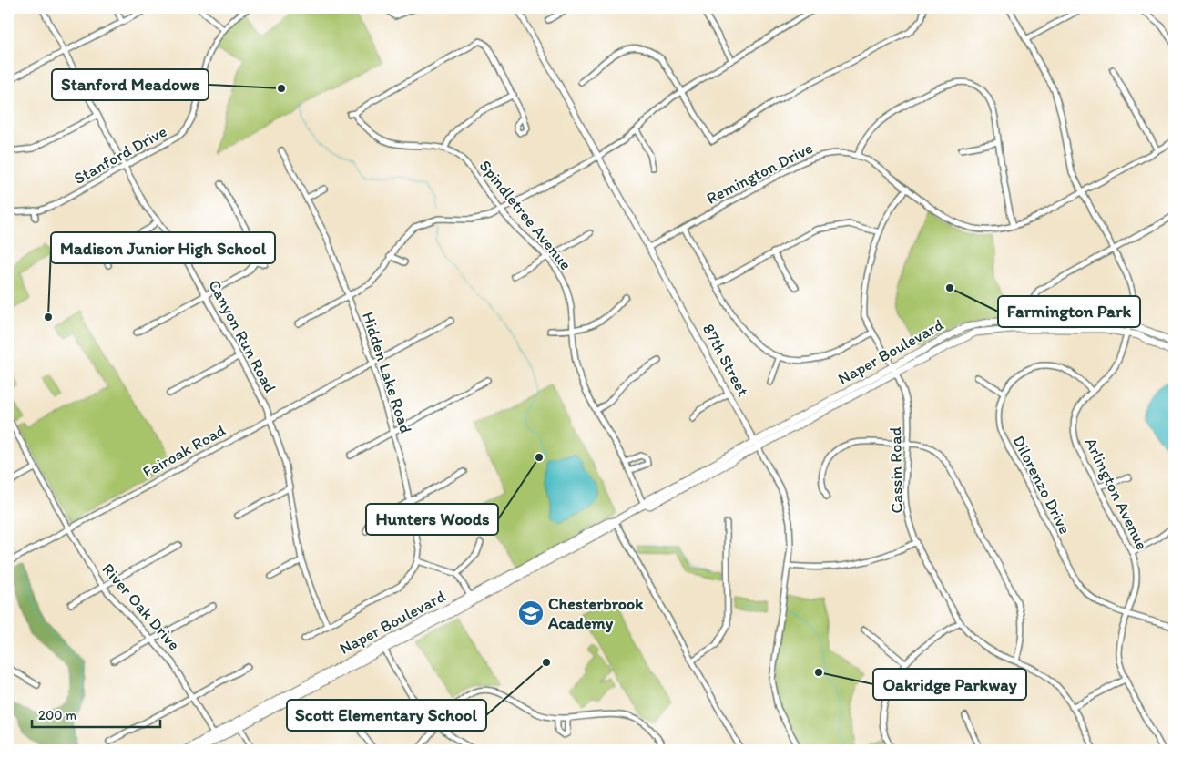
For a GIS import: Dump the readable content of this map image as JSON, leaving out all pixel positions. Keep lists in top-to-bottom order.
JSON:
{
  "streets": {
    "main road": ["Naper Boulevard"],
    "street": [
      "Stanford Drive",
      "Remington Drive",
      "Spindletree Avenue",
      "Canyon Run Road",
      "87th Street",
      "Hidden Lake Road",
      "Fairoak Road",
      "Cassin Road",
      "Dilorenzo Drive",
      "Arlington Avenue",
      "River Oak Drive"
    ]
  },
  "crossings": [
    ["Stanford Drive", "Canyon Run Road"],
    ["Remington Drive", "87th Street"],
    ["Remington Drive", "Cassin Road"],
    ["Remington Drive", "Arlington Avenue"],
    ["Spindletree Avenue", "Naper Boulevard"],
    ["Canyon Run Road", "Fairoak Road"],
    ["Naper Boulevard", "87th Street"],
    ["Naper Boulevard", "Cassin Road"],
    ["Naper Boulevard", "Arlington Avenue"],
    ["Naper Boulevard", "River Oak Drive"],
    ["Hidden Lake Road", "Fairoak Road"],
    ["Fairoak Road", "River Oak Drive"],
    ["Dilorenzo Drive", "Arlington Avenue"]
  ],
  "places": {
    "other": [
      "Stanford Meadows",
      "Farmington Park",
      "Madison Junior High School",
      "Hunters Woods",
      "Scott Elementary School",
      "Oakridge Parkway"
    ],
    "school or university": ["Chesterbrook Academy"]
  },
  "scale_bar": "200 m"
}
